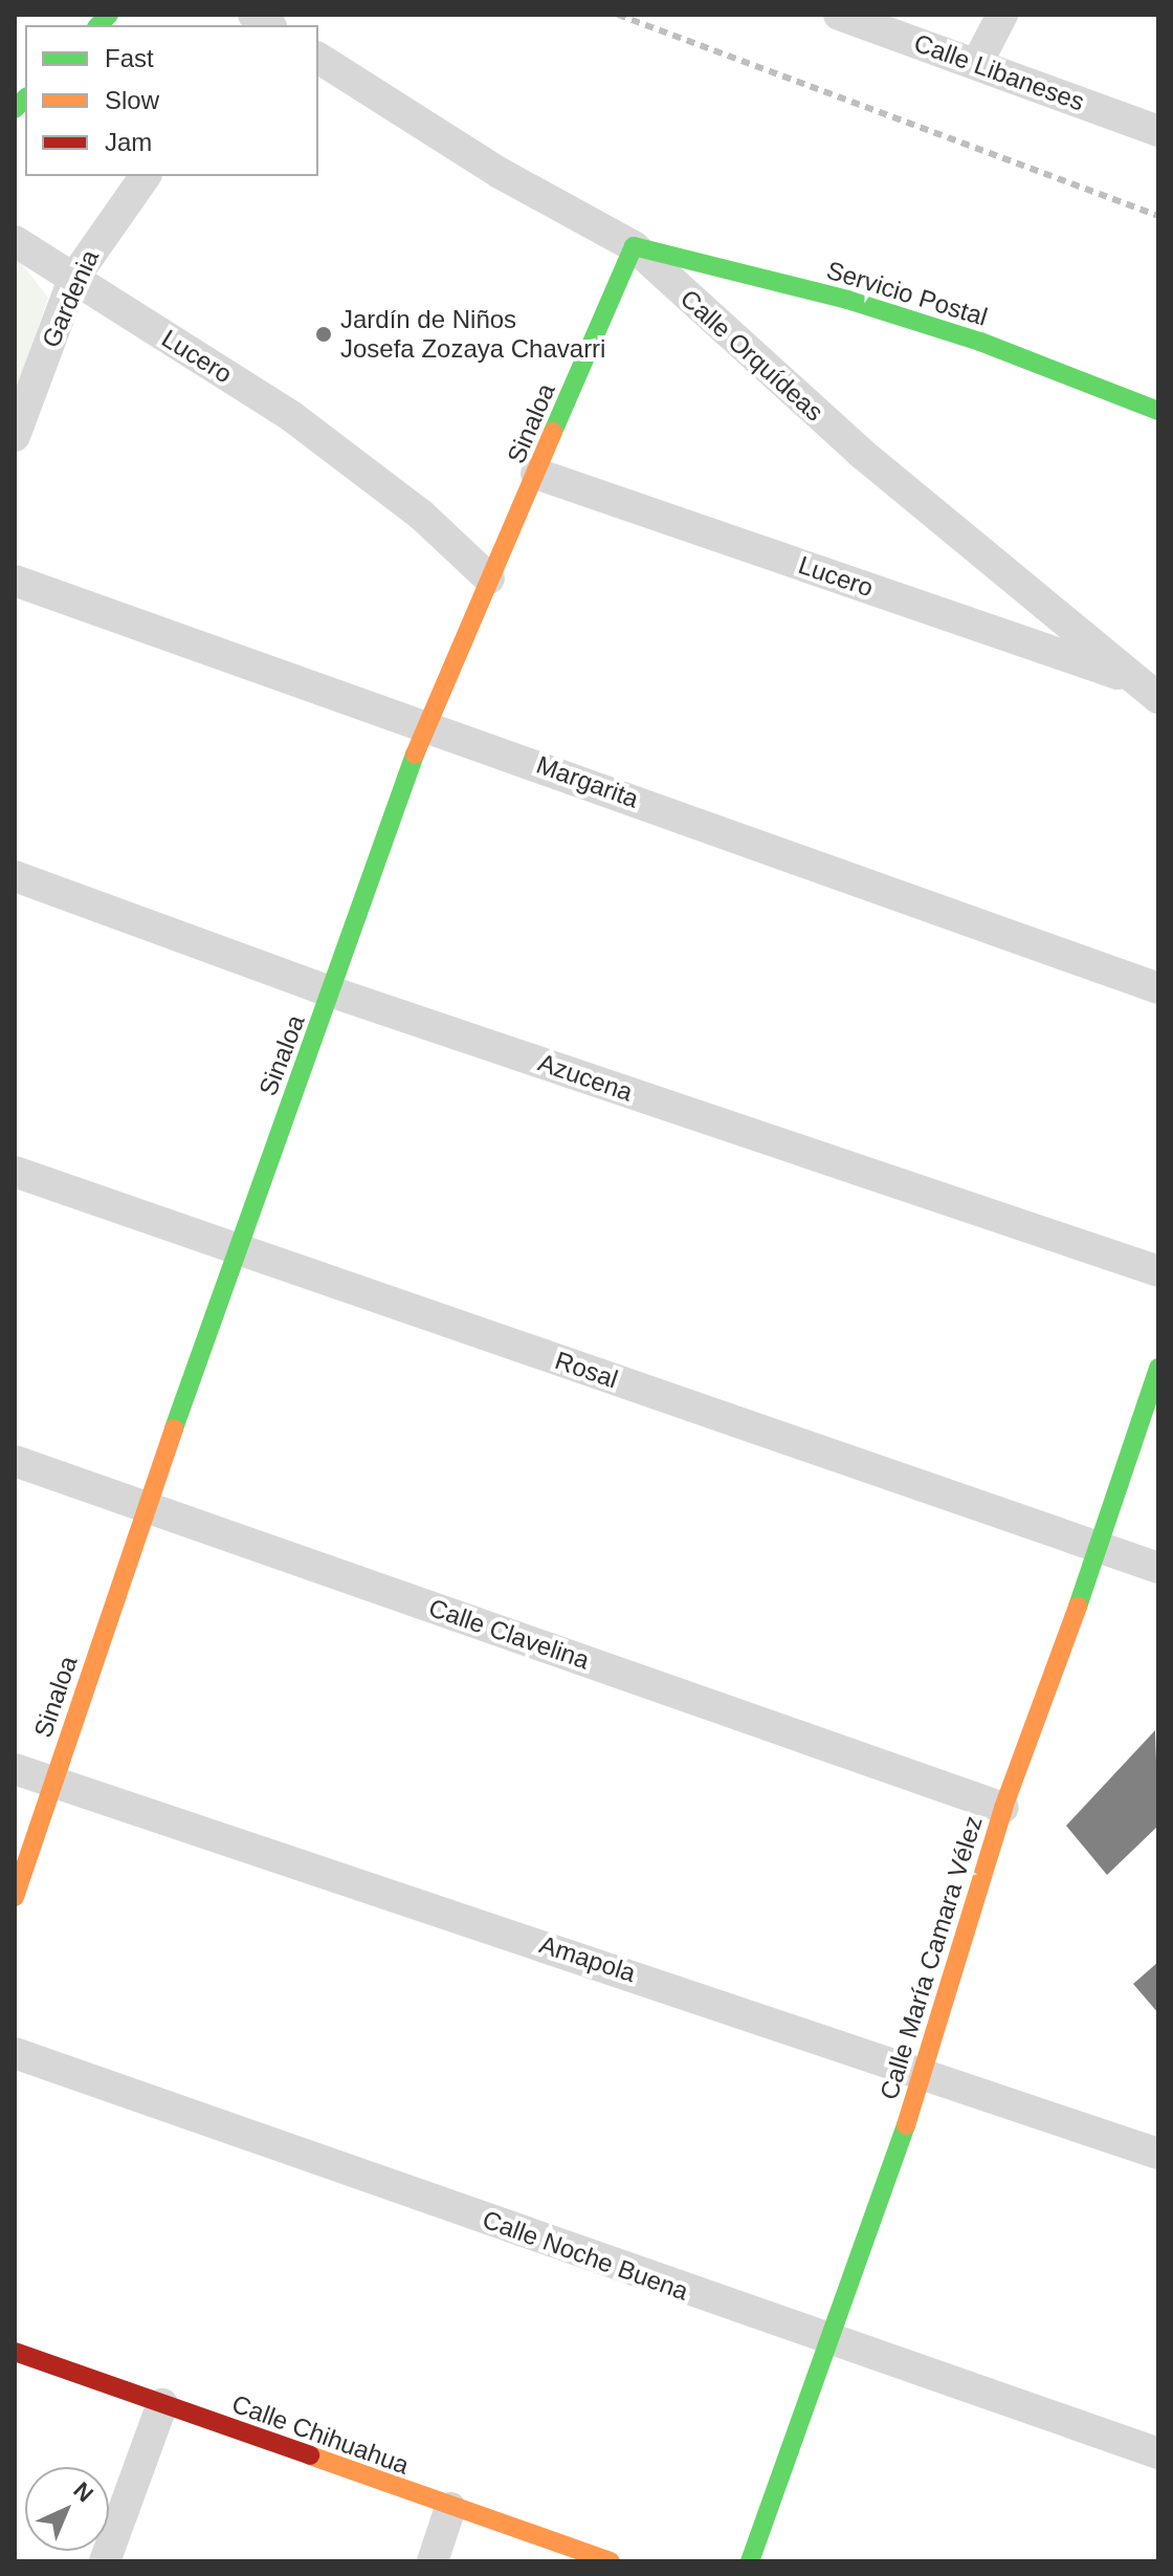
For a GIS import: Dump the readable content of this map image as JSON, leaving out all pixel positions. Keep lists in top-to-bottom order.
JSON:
{
  "streets": {
    "street": [
      "Calle Libaneses",
      "Servicio Postal",
      "Gardenia",
      "Calle Orquídeas",
      "Lucero",
      "Sinaloa",
      "Margarita",
      "Azucena",
      "Rosal",
      "Calle Clavelina",
      "Calle María Camara Vélez",
      "Amapola",
      "Calle Noche Buena",
      "Calle Chihuahua"
    ]
  },
  "crossings": [
    ["Servicio Postal", "Calle Orquídeas"],
    ["Servicio Postal", "Sinaloa"],
    ["Gardenia", "Lucero"],
    ["Calle Orquídeas", "Lucero"],
    ["Calle Orquídeas", "Sinaloa"],
    ["Lucero", "Sinaloa"],
    ["Sinaloa", "Margarita"],
    ["Sinaloa", "Azucena"],
    ["Sinaloa", "Rosal"],
    ["Sinaloa", "Calle Clavelina"],
    ["Sinaloa", "Amapola"],
    ["Rosal", "Calle María Camara Vélez"],
    ["Calle Clavelina", "Calle María Camara Vélez"],
    ["Calle María Camara Vélez", "Amapola"],
    ["Calle María Camara Vélez", "Calle Noche Buena"]
  ],
  "places": ["Jardín de Niños Josefa Zozaya Chavarri"],
  "legend": ["Fast", "Slow", "Jam"],
  "north": "top right"
}
